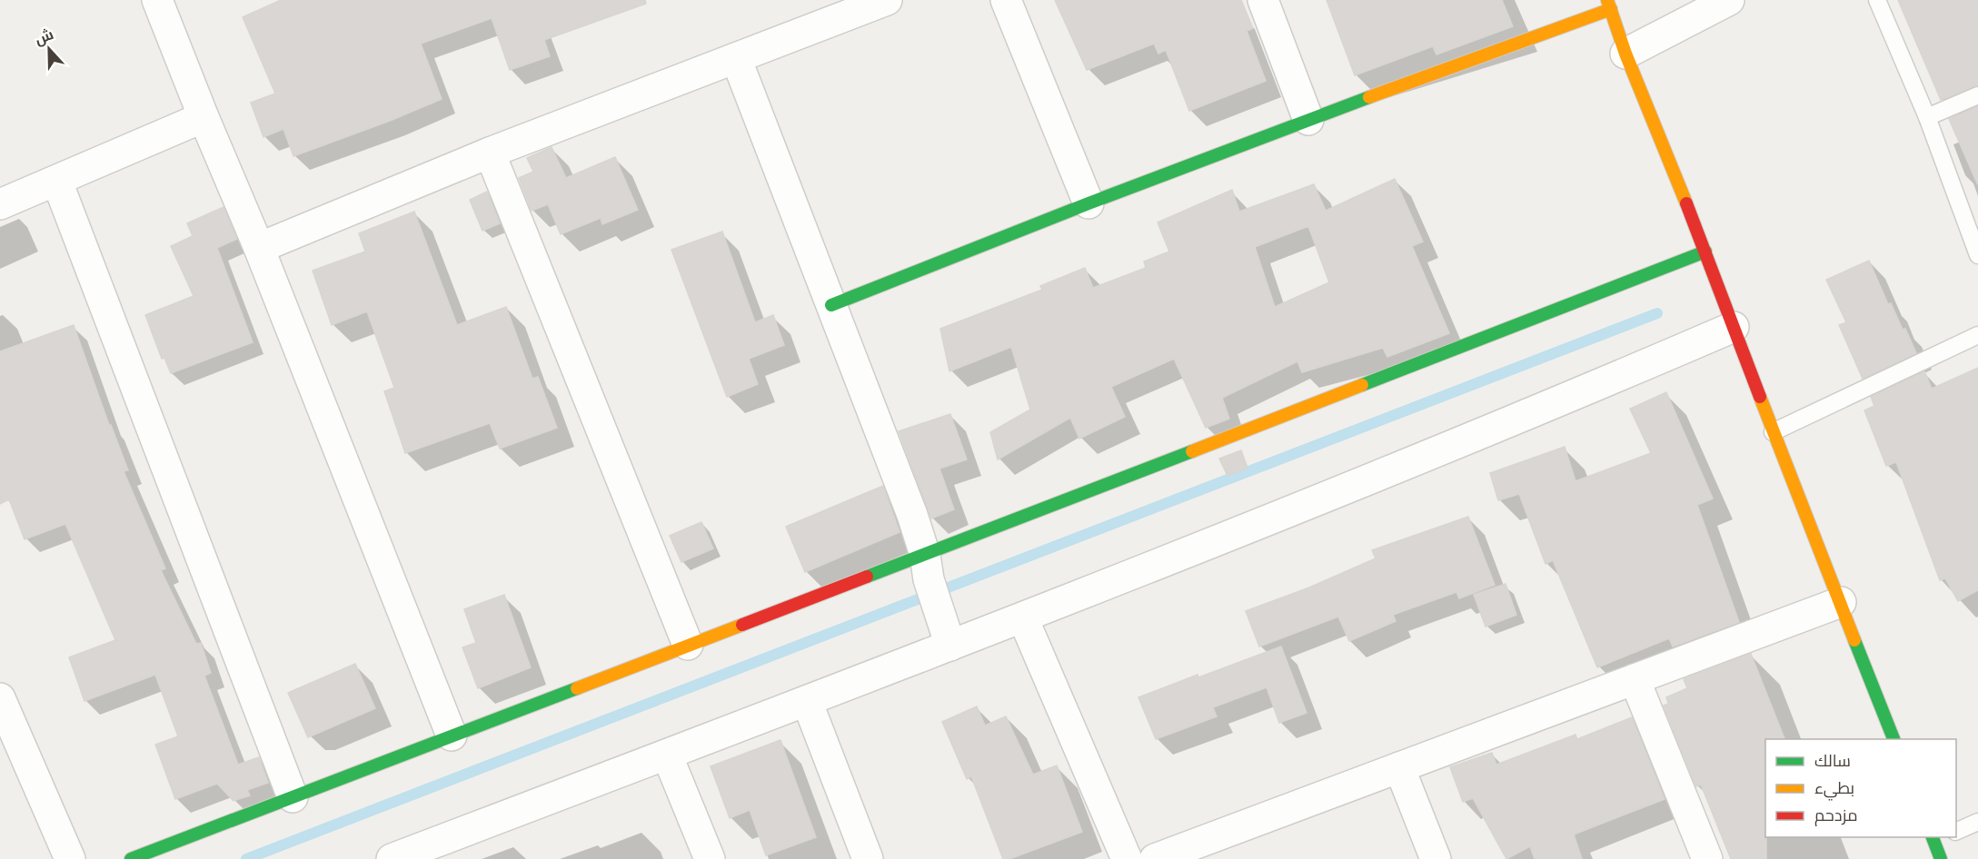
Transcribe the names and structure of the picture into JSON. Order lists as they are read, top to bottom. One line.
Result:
{"legend":["سالك","بطيء","مزدحم"],"north":"top"}
